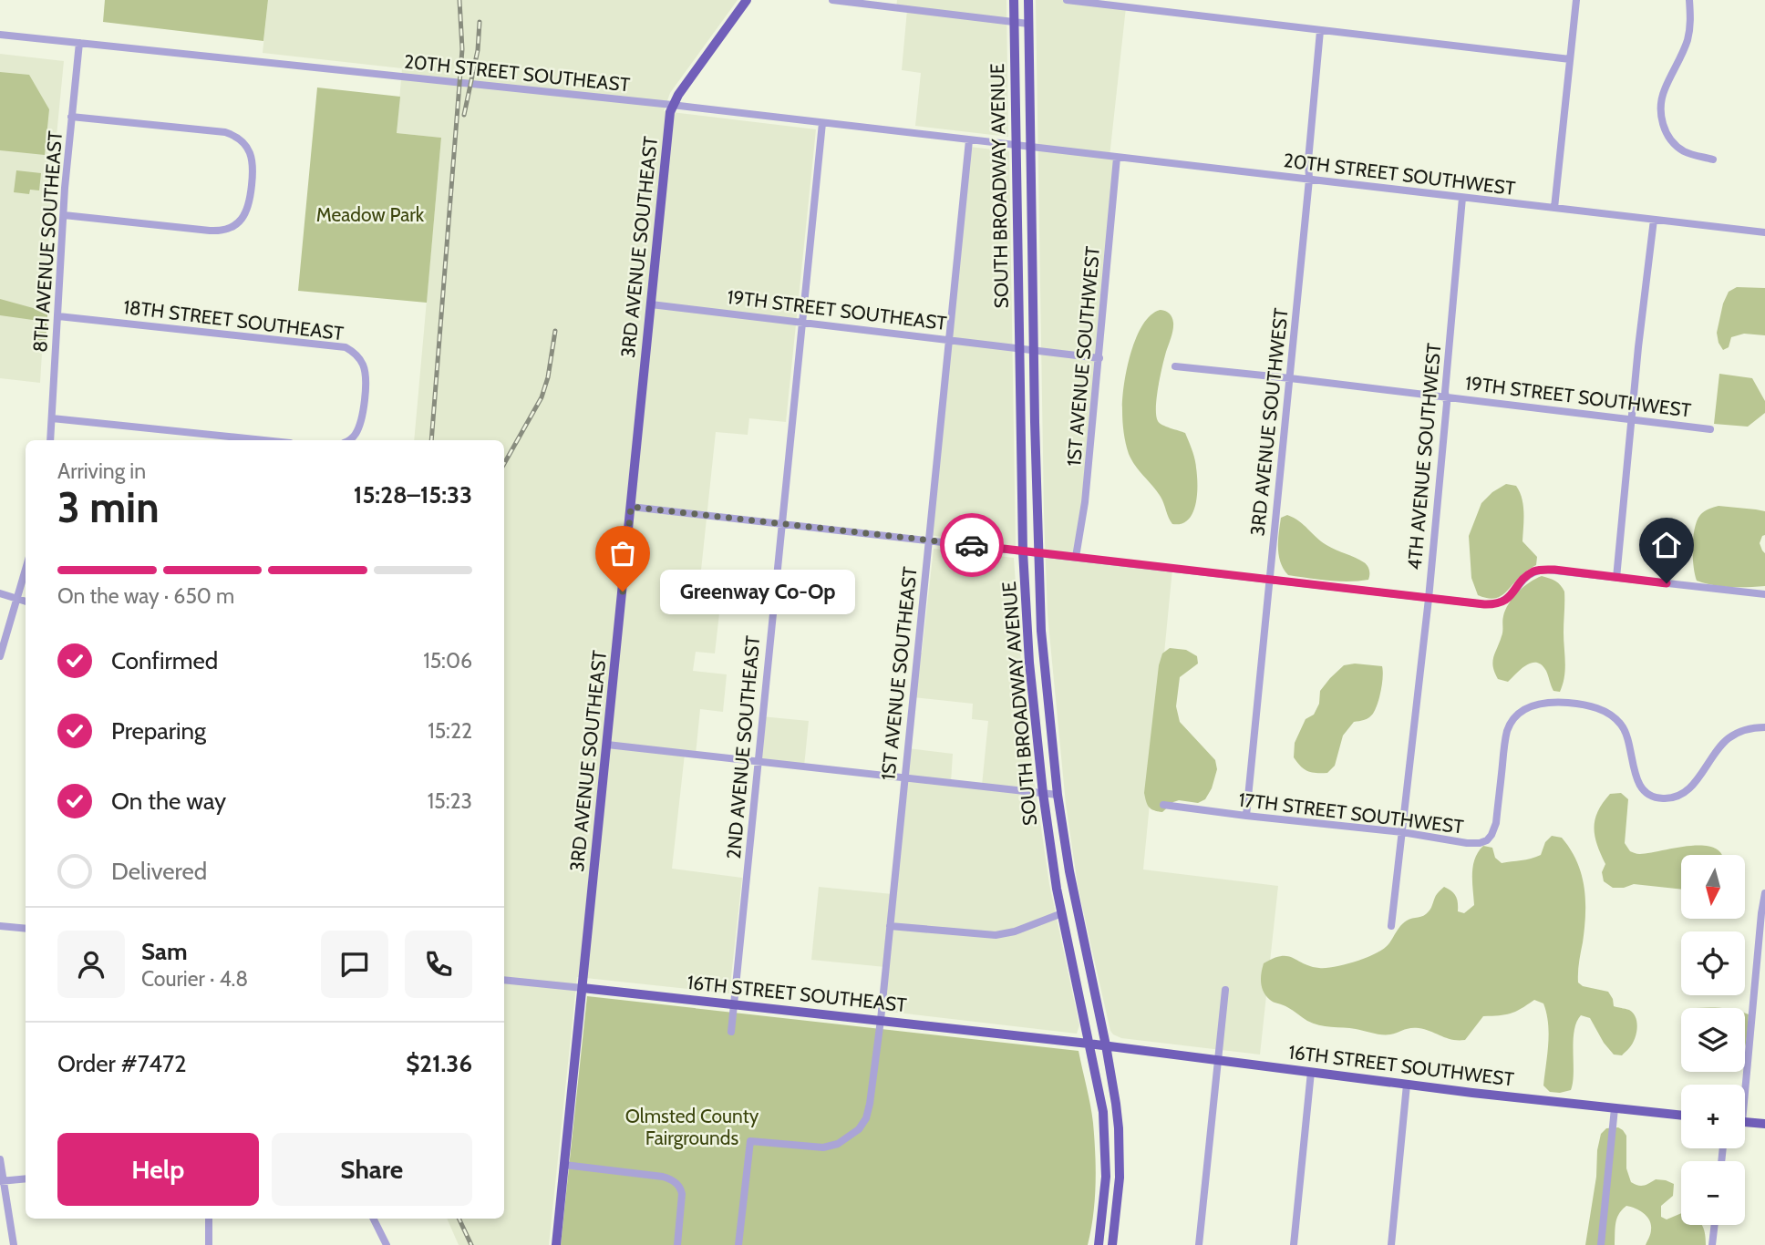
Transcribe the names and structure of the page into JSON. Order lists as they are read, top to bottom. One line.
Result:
{"streets":{"main road":["SOUTH BROADWAY AVENUE","3RD AVENUE SOUTHEAST","16TH STREET SOUTHEAST","16TH STREET SOUTHWEST"],"street":["20TH STREET SOUTHEAST","20TH STREET SOUTHWEST","8TH AVENUE SOUTHEAST","19TH STREET SOUTHEAST","18TH STREET SOUTHEAST","1ST AVENUE SOUTHWEST","19TH STREET SOUTHWEST","3RD AVENUE SOUTHWEST","4TH AVENUE SOUTHWEST","1ST AVENUE SOUTHEAST","2ND AVENUE SOUTHEAST","17TH STREET SOUTHWEST"]},"crossings":[["20TH STREET SOUTHEAST","20TH STREET SOUTHWEST"],["20TH STREET SOUTHEAST","SOUTH BROADWAY AVENUE"],["20TH STREET SOUTHEAST","8TH AVENUE SOUTHEAST"],["20TH STREET SOUTHEAST","3RD AVENUE SOUTHEAST"],["20TH STREET SOUTHEAST","1ST AVENUE SOUTHEAST"],["20TH STREET SOUTHEAST","2ND AVENUE SOUTHEAST"],["20TH STREET SOUTHWEST","SOUTH BROADWAY AVENUE"],["20TH STREET SOUTHWEST","1ST AVENUE SOUTHWEST"],["20TH STREET SOUTHWEST","3RD AVENUE SOUTHWEST"],["20TH STREET SOUTHWEST","4TH AVENUE SOUTHWEST"],["SOUTH BROADWAY AVENUE","19TH STREET SOUTHEAST"],["SOUTH BROADWAY AVENUE","16TH STREET SOUTHEAST"],["SOUTH BROADWAY AVENUE","16TH STREET SOUTHWEST"],["8TH AVENUE SOUTHEAST","18TH STREET SOUTHEAST"],["3RD AVENUE SOUTHEAST","19TH STREET SOUTHEAST"],["3RD AVENUE SOUTHEAST","16TH STREET SOUTHEAST"],["19TH STREET SOUTHEAST","1ST AVENUE SOUTHEAST"],["19TH STREET SOUTHEAST","2ND AVENUE SOUTHEAST"],["19TH STREET SOUTHWEST","3RD AVENUE SOUTHWEST"],["19TH STREET SOUTHWEST","4TH AVENUE SOUTHWEST"],["3RD AVENUE SOUTHWEST","17TH STREET SOUTHWEST"],["4TH AVENUE SOUTHWEST","17TH STREET SOUTHWEST"],["1ST AVENUE SOUTHEAST","16TH STREET SOUTHEAST"],["2ND AVENUE SOUTHEAST","16TH STREET SOUTHEAST"],["16TH STREET SOUTHEAST","16TH STREET SOUTHWEST"]],"parks":["Meadow Park","Olmsted County Fairgrounds"],"places":["Greenway Co-Op"],"north":"bottom","page":{"heading":["3 min","Arriving in","15:28–15:33"],"panel":["Sam","Courier · 4.8","Order #7472","$21.36"],"bar":"On the way · 650 m","bubble":"Greenway Co-Op","list":[["Confirmed","15:06"],["Preparing","15:22"],["On the way","15:23"],"Delivered"],"map_buttons":["+","−"],"buttons":["Help","Share"]}}
